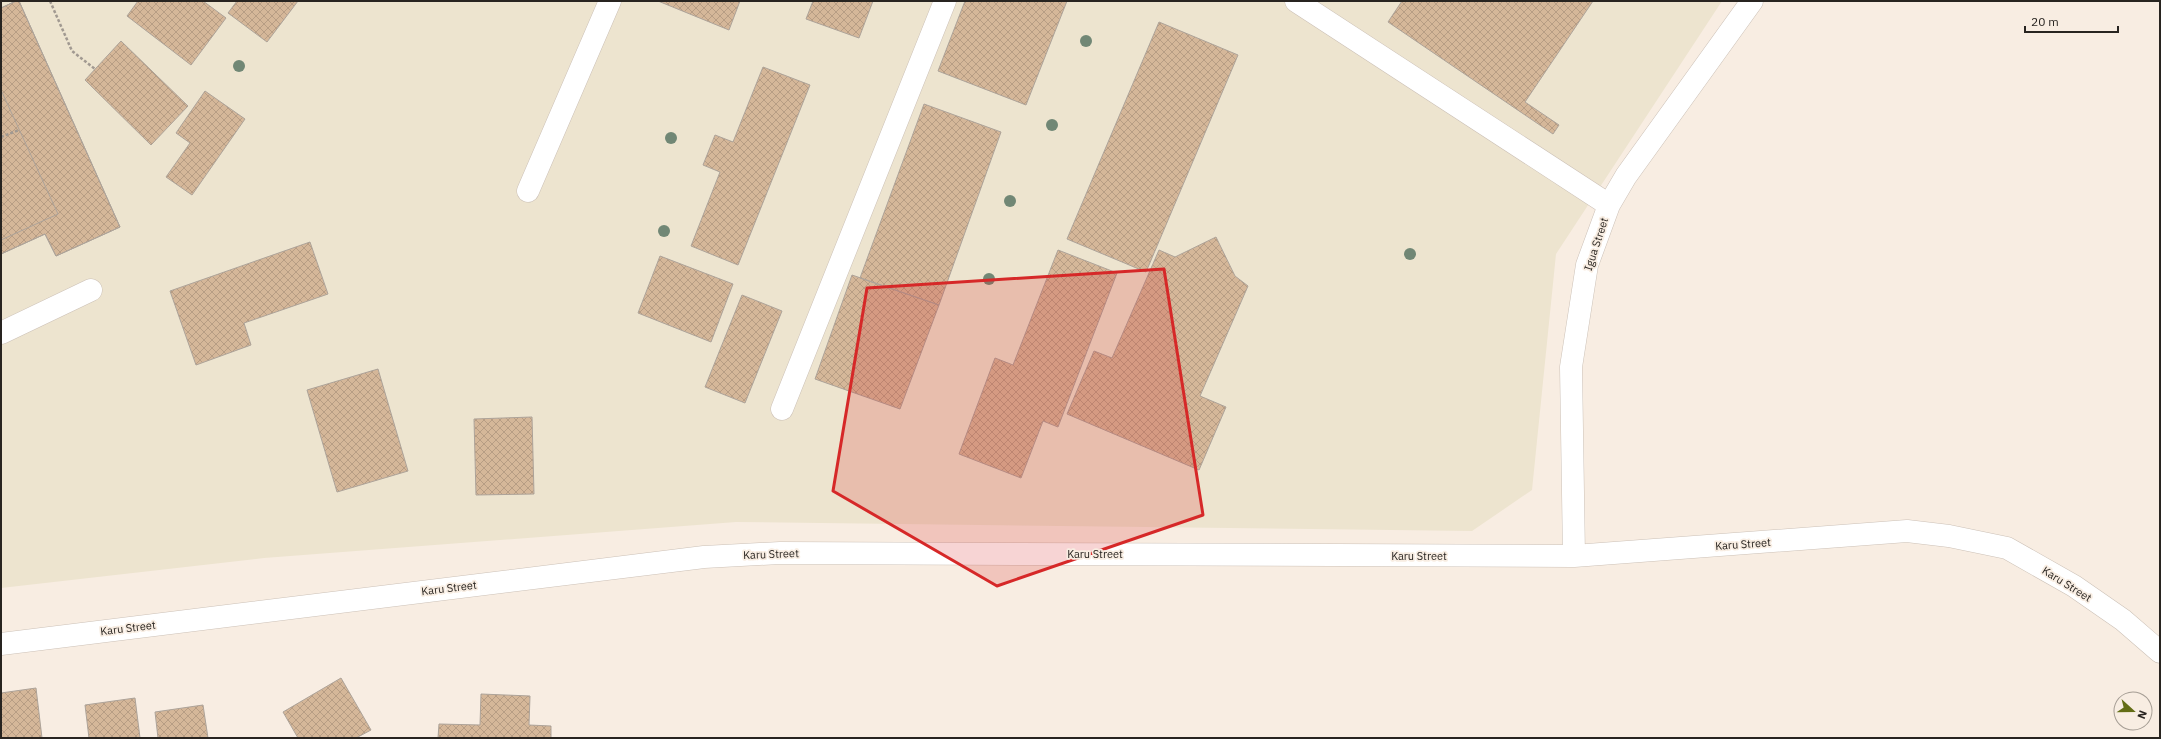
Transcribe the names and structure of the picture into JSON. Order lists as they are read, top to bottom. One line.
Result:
{"streets":{"street":["Igua Street","Karu Street"]},"crossings":[["Igua Street","Karu Street"]],"scale_bar":"20 m","north":"right"}
